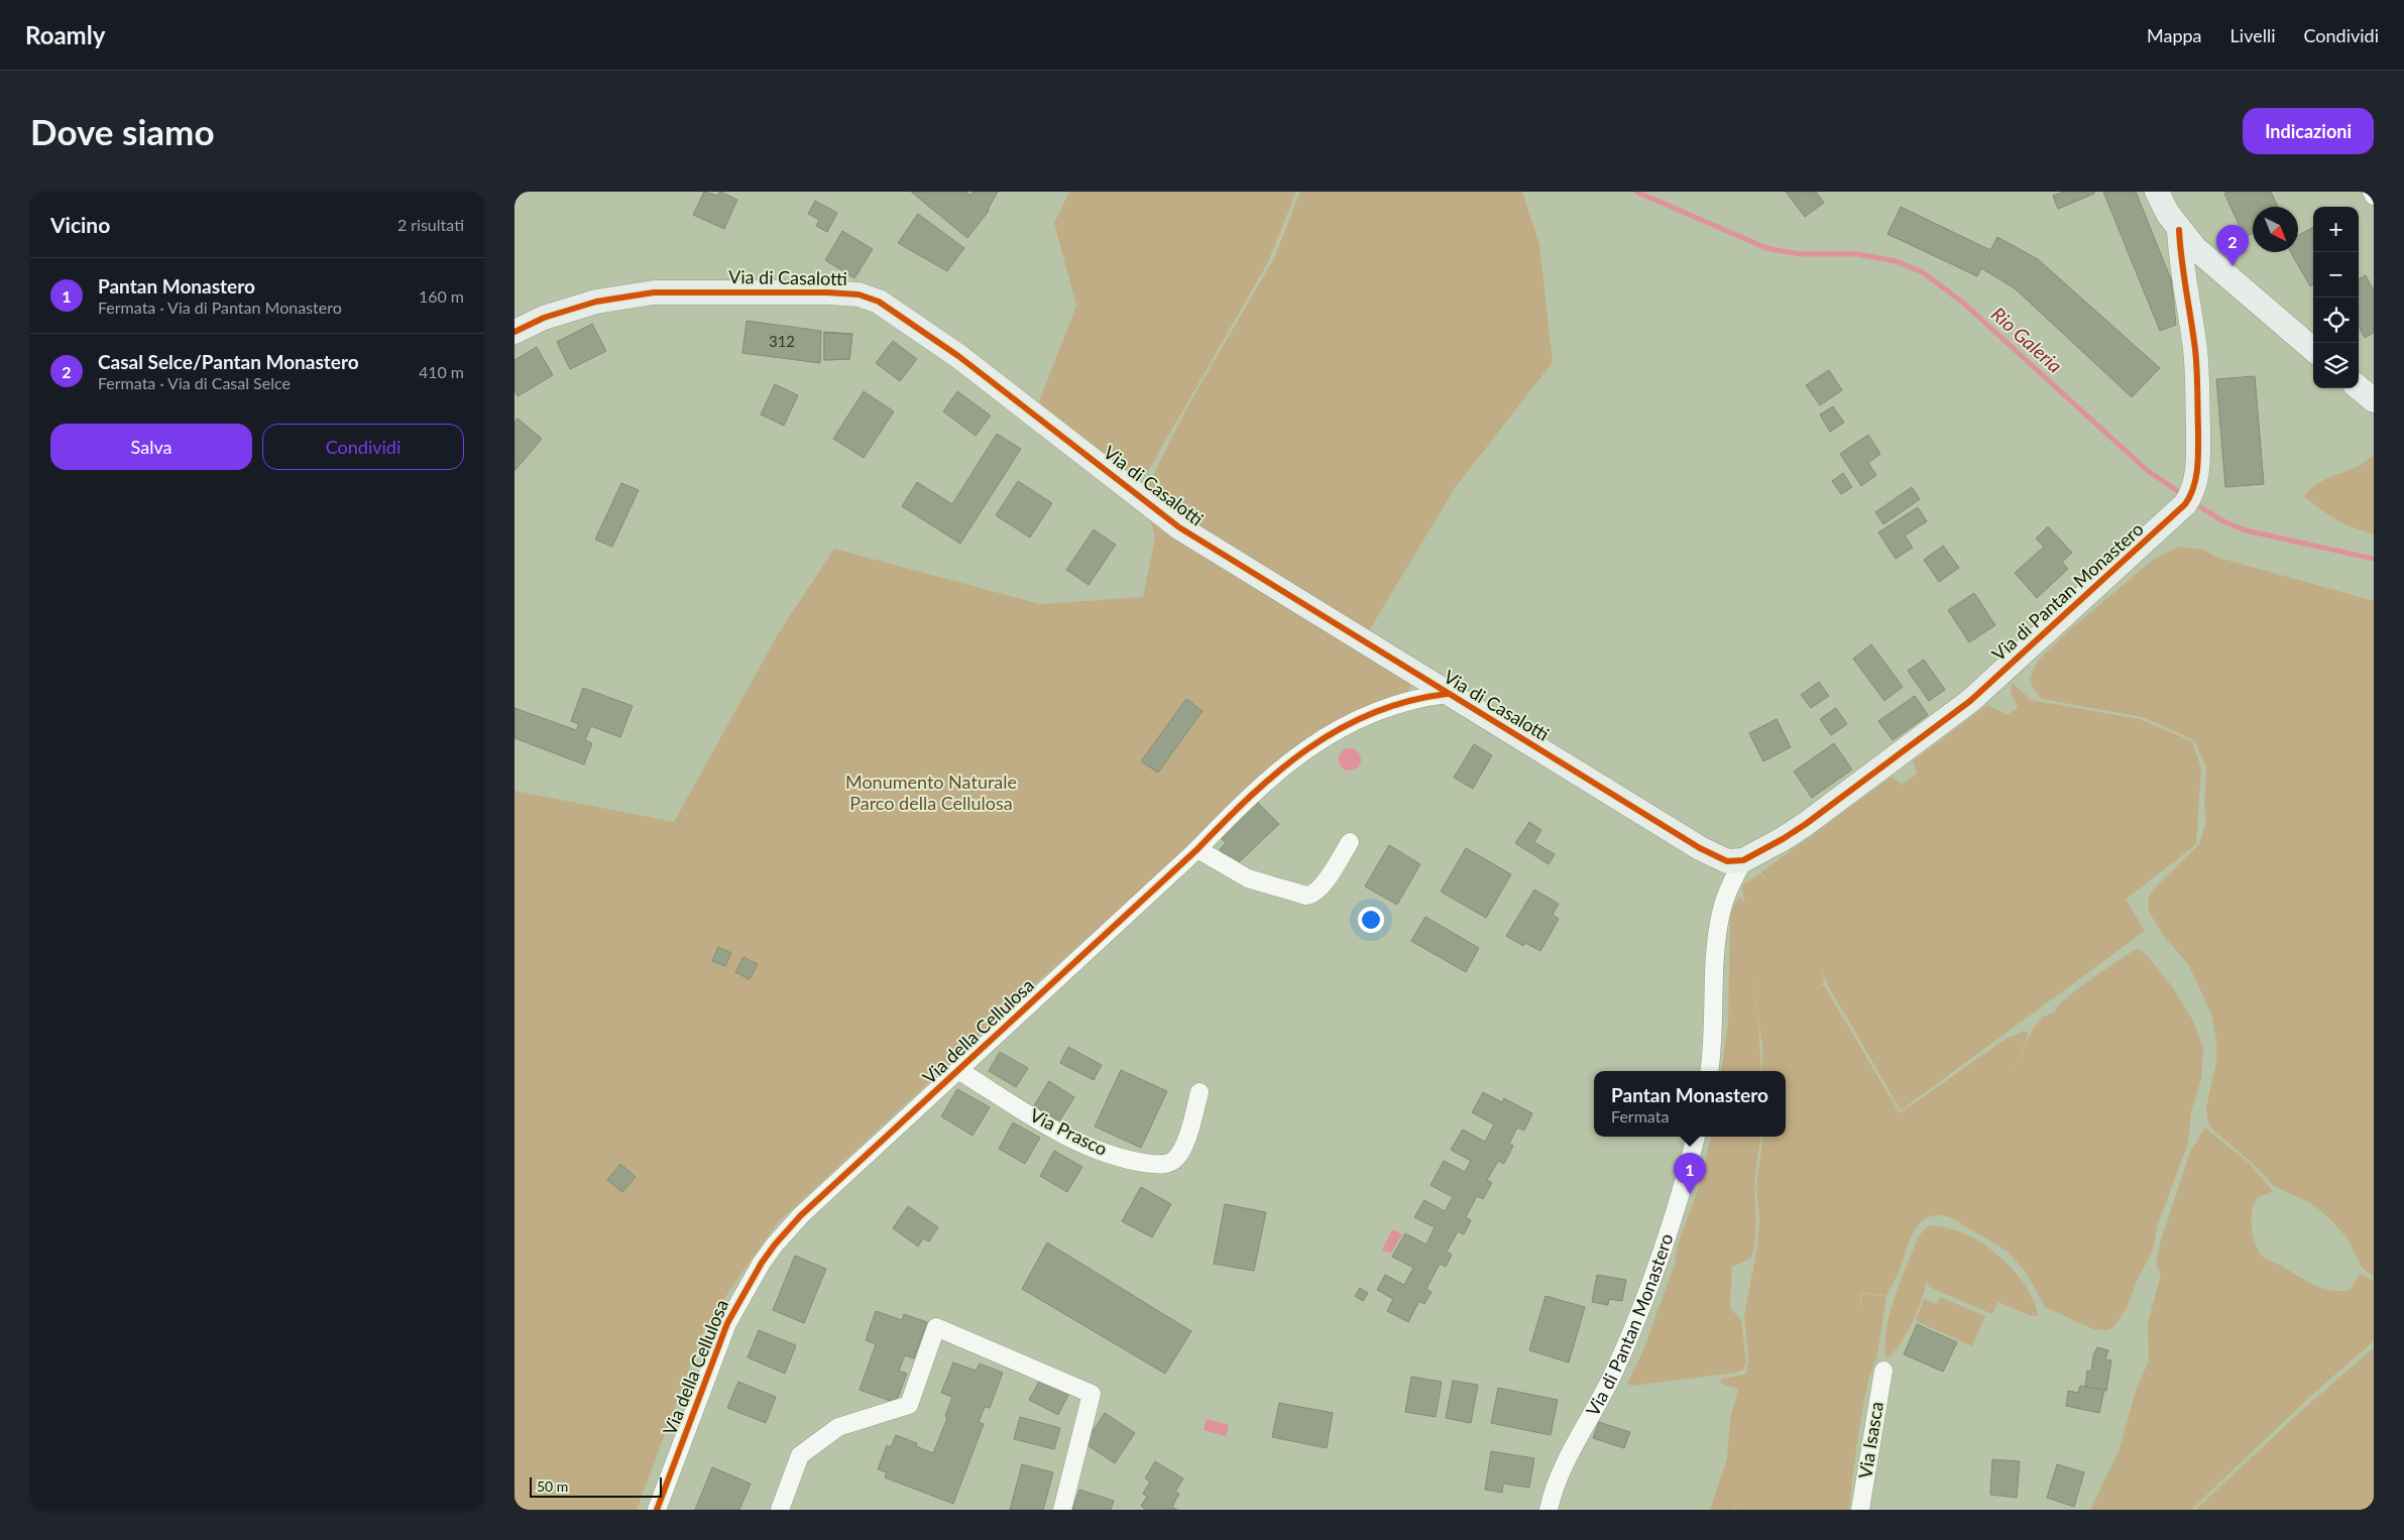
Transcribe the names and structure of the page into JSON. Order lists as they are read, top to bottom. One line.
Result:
{"streets":{"street":["Via di Casalotti","Via di Pantan Monastero","Via della Cellulosa","Via Prasco","Via Isasca"]},"crossings":[["Via di Casalotti","Via di Pantan Monastero"],["Via di Casalotti","Via della Cellulosa"],["Via della Cellulosa","Via Prasco"]],"water":["Rio Galeria"],"parks":["Monumento Naturale Parco della Cellulosa"],"house_numbers":["312"],"scale_bar":"50 m","north":"bottom right","page":{"header":"Roamly","nav":["Mappa","Livelli","Condividi"],"buttons":["Indicazioni",["Salva","Condividi"]],"title":"Dove siamo","heading":["Vicino","2 risultati"],"map_buttons":["+","−"],"pins":["2","1"],"list":[{"mark":"1","name":"Pantan Monastero","note":"Fermata · Via di Pantan Monastero","value":"160 m"},{"mark":"2","name":"Casal Selce/Pantan Monastero","note":"Fermata · Via di Casal Selce","value":"410 m"}],"popup":["Pantan Monastero","Fermata"],"scale":"50 m"}}
